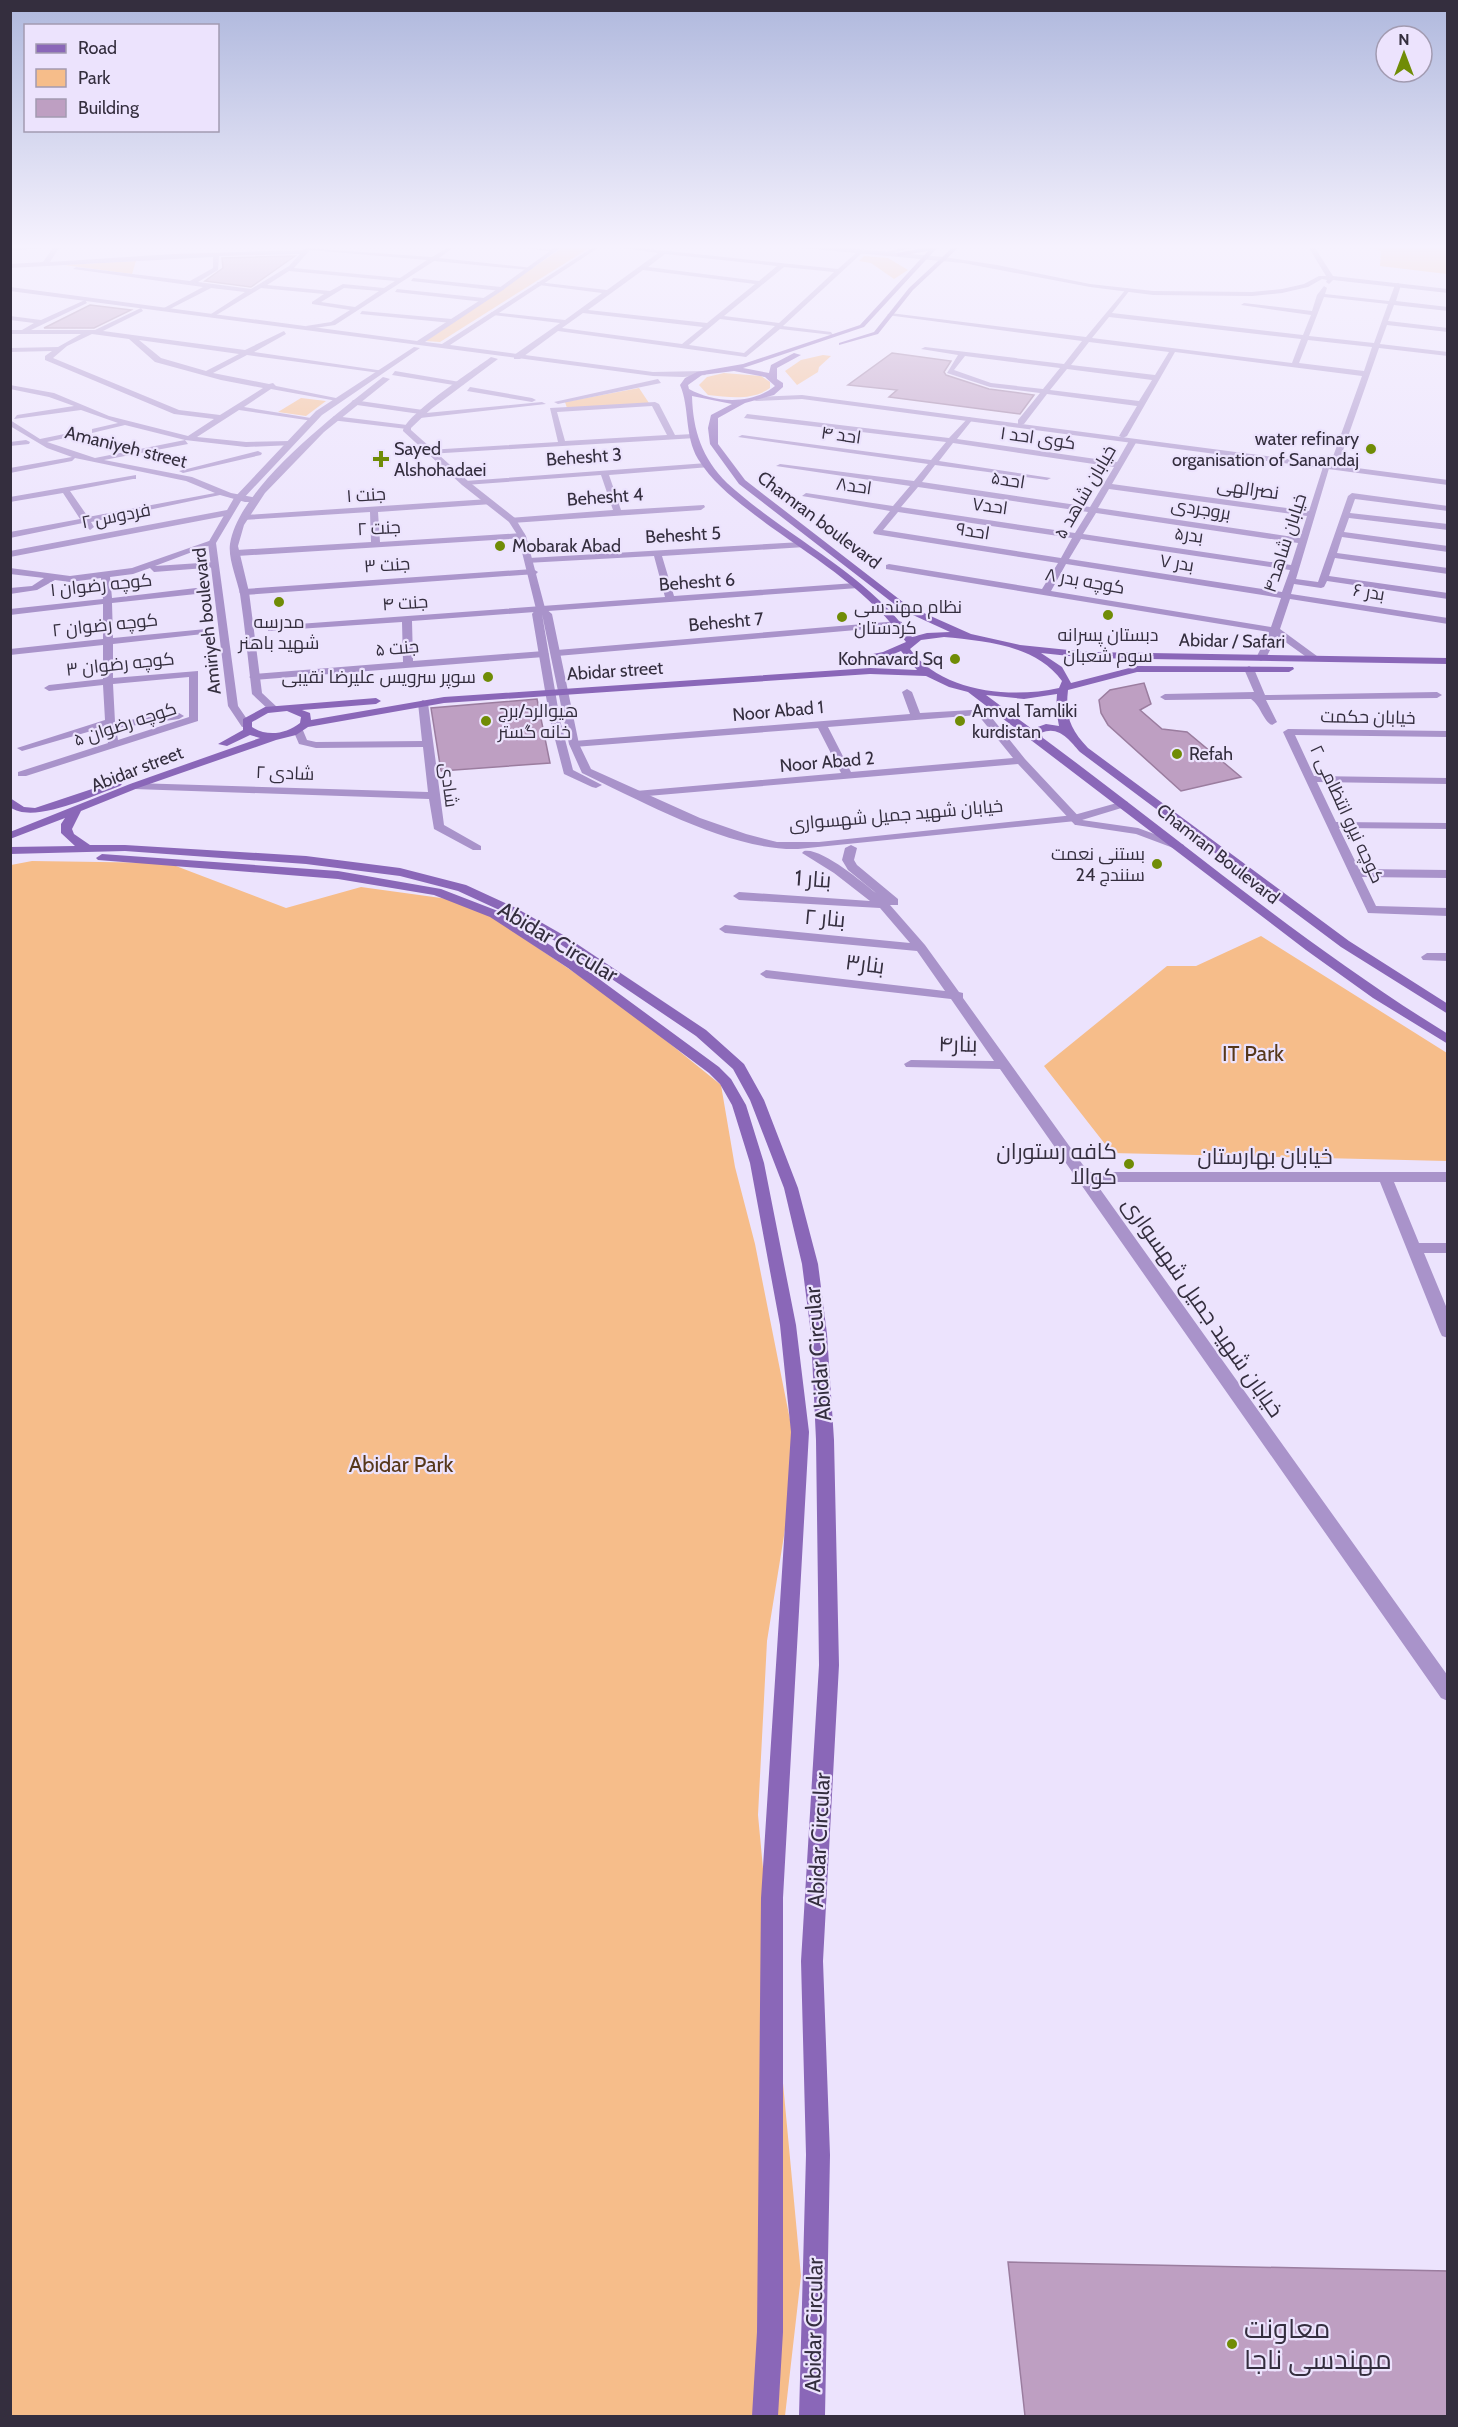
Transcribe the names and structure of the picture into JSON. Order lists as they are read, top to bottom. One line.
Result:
{"streets":{"main road":["Chamran boulevard","Abidar / Safari","Abidar street","Chamran Boulevard","Abidar Circular"],"street":["احد ۴","کوی احد ۱","Amaniyeh street","Behesht 3","احد۵","احد۸","نصرالهی","خیابان شاهد ۵","جنت ۱","Behesht 4","احد۷","بروجردی","فردوس ۲","جنت ۲","احد۹","Behesht 5","بدر۵","خیابان شاهد۴","بدر ۷","جنت ۳","کوچه بدر ۸","Behesht 6","کوچه رضوان ۱","بدر ۶","جنت ۴","Amiriyeh boulevard","Behesht 7","کوچه رضوان ۲","جنت ۵","کوچه رضوان ۳","Noor Abad 1","خیابان حکمت","کوچه رضوان ۵","Noor Abad 2","شادی ۲","شادی","کوچه نیرو انتظامی ۲","خیابان شهید جمیل شهسواری","بنار 1","بنار ۲","بنار۳","بنار۴","خیابان بهارستان"]},"crossings":[["کوی احد ۱","خیابان شاهد ۵"],["Amaniyeh street","Amiriyeh boulevard"],["Behesht 3","Chamran boulevard"],["احد۵","خیابان شاهد ۵"],["احد۵","بروجردی"],["احد۸","احد۷"],["احد۸","احد۹"],["نصرالهی","خیابان شاهد ۵"],["نصرالهی","خیابان شاهد۴"],["خیابان شاهد ۵","احد۷"],["خیابان شاهد ۵","بروجردی"],["خیابان شاهد ۵","احد۹"],["خیابان شاهد ۵","بدر۵"],["خیابان شاهد ۵","بدر ۷"],["خیابان شاهد ۵","کوچه بدر ۸"],["جنت ۱","Amiriyeh boulevard"],["احد۷","احد۹"],["احد۷","بدر۵"],["بروجردی","خیابان شاهد۴"],["فردوس ۲","Amiriyeh boulevard"],["Chamran boulevard","Behesht 5"],["Chamran boulevard","Behesht 6"],["Chamran boulevard","Behesht 7"],["Chamran boulevard","Abidar street"],["جنت ۲","Amiriyeh boulevard"],["احد۹","بدر ۷"],["بدر۵","خیابان شاهد۴"],["خیابان شاهد۴","بدر ۷"],["خیابان شاهد۴","کوچه بدر ۸"],["خیابان شاهد۴","بدر ۶"],["خیابان شاهد۴","Abidar / Safari"],["بدر ۷","بدر ۶"],["جنت ۳","Amiriyeh boulevard"],["Behesht 6","جنت ۴"],["Behesht 6","خیابان شهید جمیل شهسواری"],["جنت ۴","خیابان شهید جمیل شهسواری"],["Amiriyeh boulevard","جنت ۵"],["Amiriyeh boulevard","Abidar street"],["Behesht 7","خیابان شهید جمیل شهسواری"],["Abidar / Safari","Chamran Boulevard"],["کوچه رضوان ۳","کوچه رضوان ۵"],["Abidar street","شادی ۲"],["Abidar street","شادی"],["Abidar street","خیابان شهید جمیل شهسواری"],["Noor Abad 1","Noor Abad 2"],["Noor Abad 1","خیابان شهید جمیل شهسواری"],["خیابان حکمت","کوچه نیرو انتظامی ۲"],["Noor Abad 2","خیابان شهید جمیل شهسواری"],["شادی ۲","شادی"],["خیابان شهید جمیل شهسواری","Chamran Boulevard"],["خیابان شهید جمیل شهسواری","بنار 1"],["خیابان شهید جمیل شهسواری","بنار ۲"],["خیابان شهید جمیل شهسواری","بنار۳"],["خیابان شهید جمیل شهسواری","بنار۴"],["خیابان شهید جمیل شهسواری","خیابان بهارستان"]],"parks":["IT Park","Abidar Park"],"places":{"other":["water refinary organisation of Sanandaj","Mobarak Abad","مدرسه شهید باهنر","دبستان پسرانه سوم شعبان","نظام مهندسی کردستان","Kohnavard Sq","سوپر سرویس علیرضا نقیبی","هیوالرد/برج خانه گستر","Amval Tamliki kurdistan","Refah","بستنی نعمت سنندج 24","کافه رستوران کوالا","معاونت مهندسی ناجا"],"health":["Sayed Alshohadaei"]},"legend":["Road","Park","Building"],"north":"top"}
